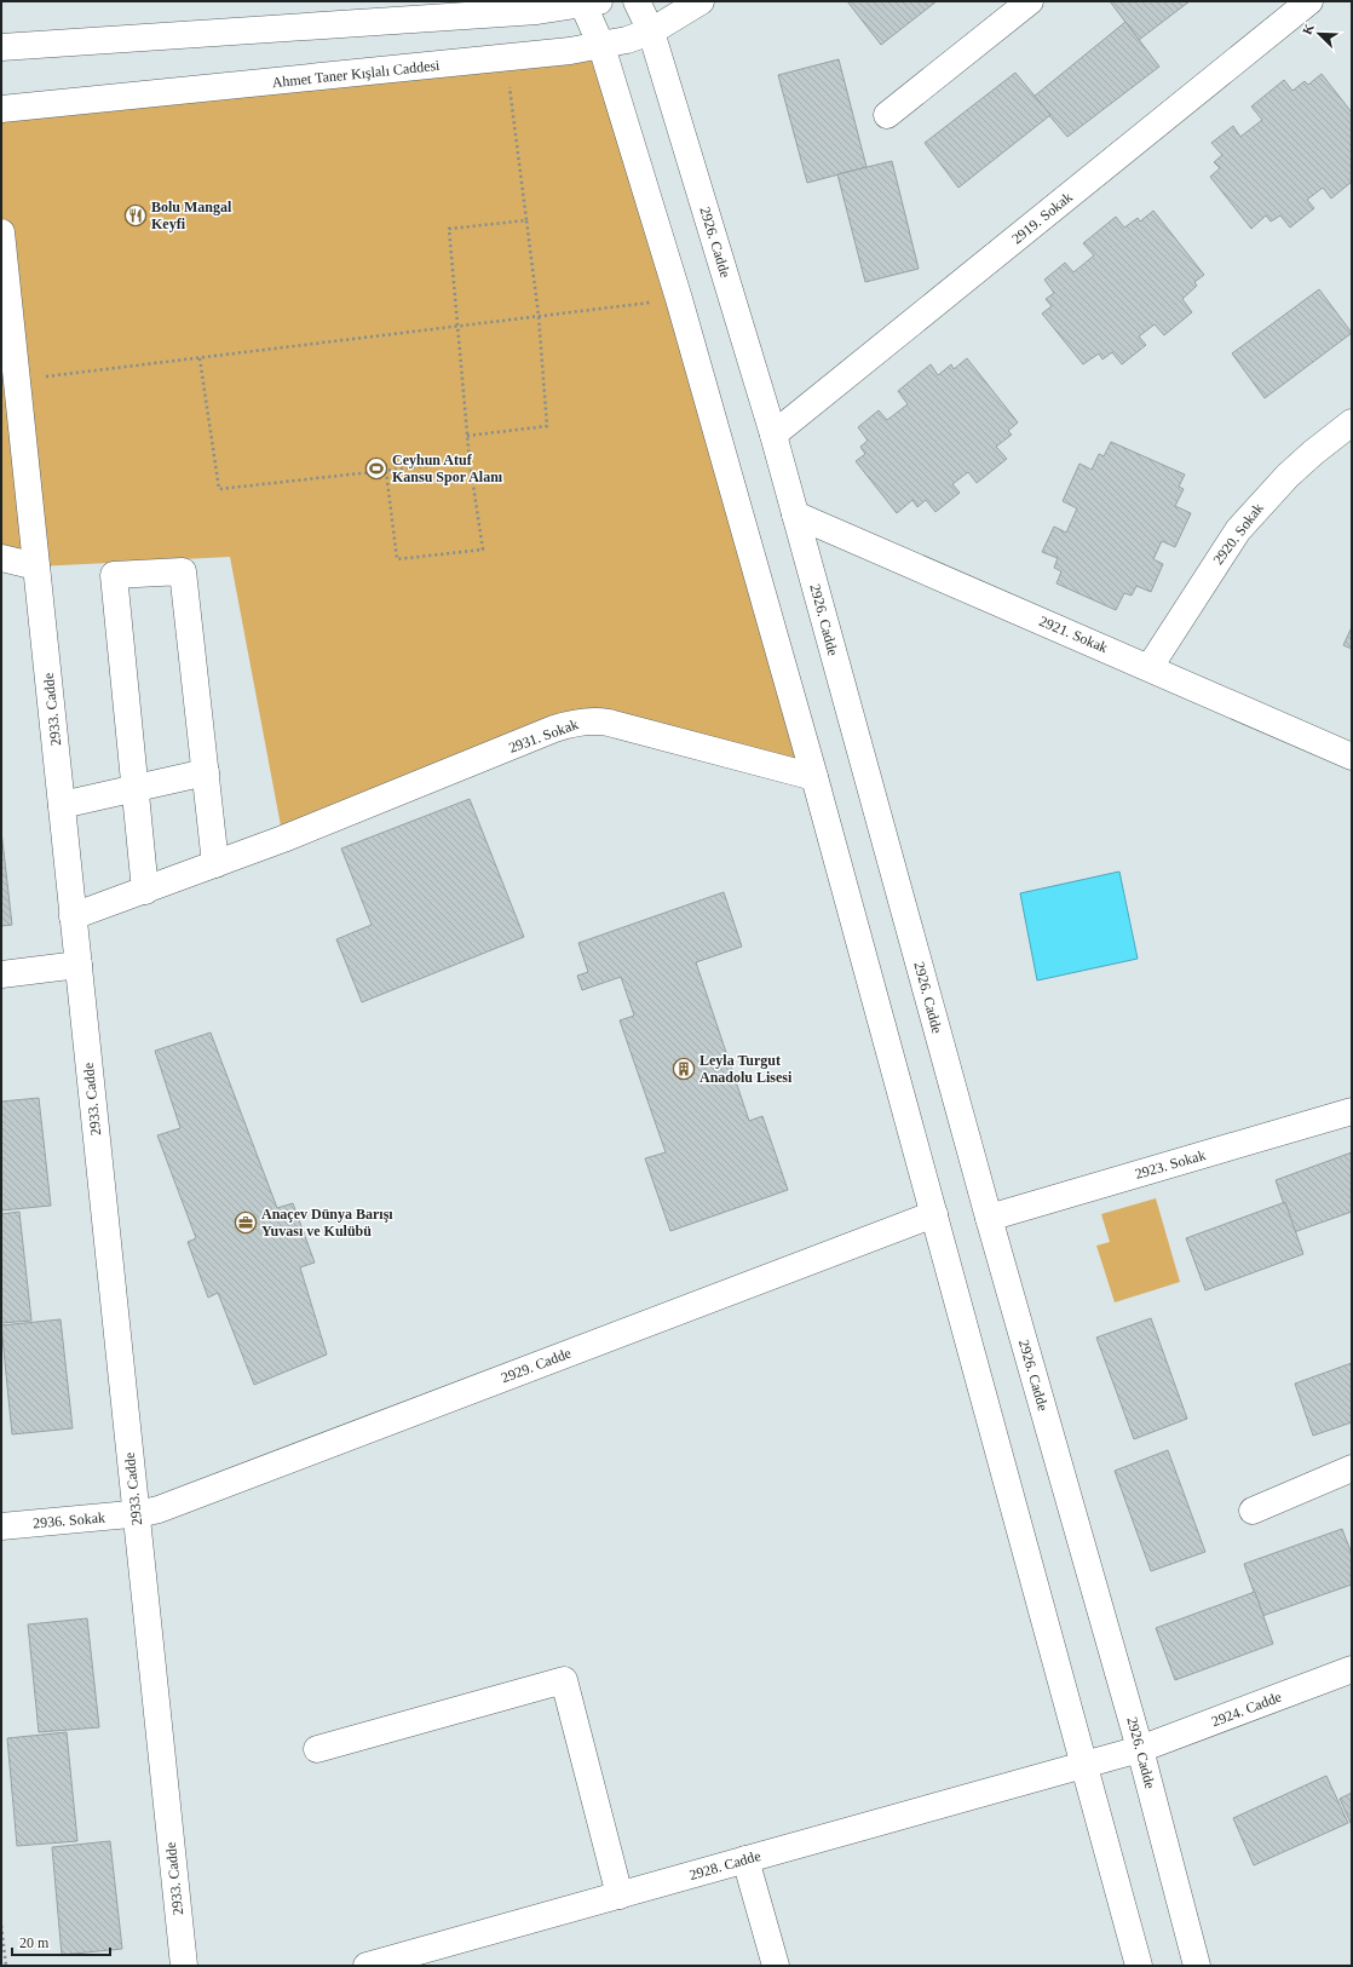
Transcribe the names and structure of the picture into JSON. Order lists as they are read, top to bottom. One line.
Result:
{"streets":{"street":["Ahmet Taner Kışlalı Caddesi","2919. Sokak","2926. Cadde","2920. Sokak","2921. Sokak","2933. Cadde","2931. Sokak","2923. Sokak","2929. Cadde","2936. Sokak","2924. Cadde","2928. Cadde"]},"crossings":[["Ahmet Taner Kışlalı Caddesi","2926. Cadde"],["2919. Sokak","2926. Cadde"],["2926. Cadde","2921. Sokak"],["2926. Cadde","2923. Sokak"],["2926. Cadde","2924. Cadde"],["2920. Sokak","2921. Sokak"],["2933. Cadde","2931. Sokak"],["2933. Cadde","2929. Cadde"],["2933. Cadde","2936. Sokak"],["2929. Cadde","2936. Sokak"],["2924. Cadde","2928. Cadde"]],"places":{"restaurant":["Bolu Mangal Keyfi"],"sports":["Ceyhun Atuf Kansu Spor Alanı"],"building":["Leyla Turgut Anadolu Lisesi"],"office":["Anaçev Dünya Barışı Yuvası ve Kulübü"]},"scale_bar":"20 m","north":"top left"}
